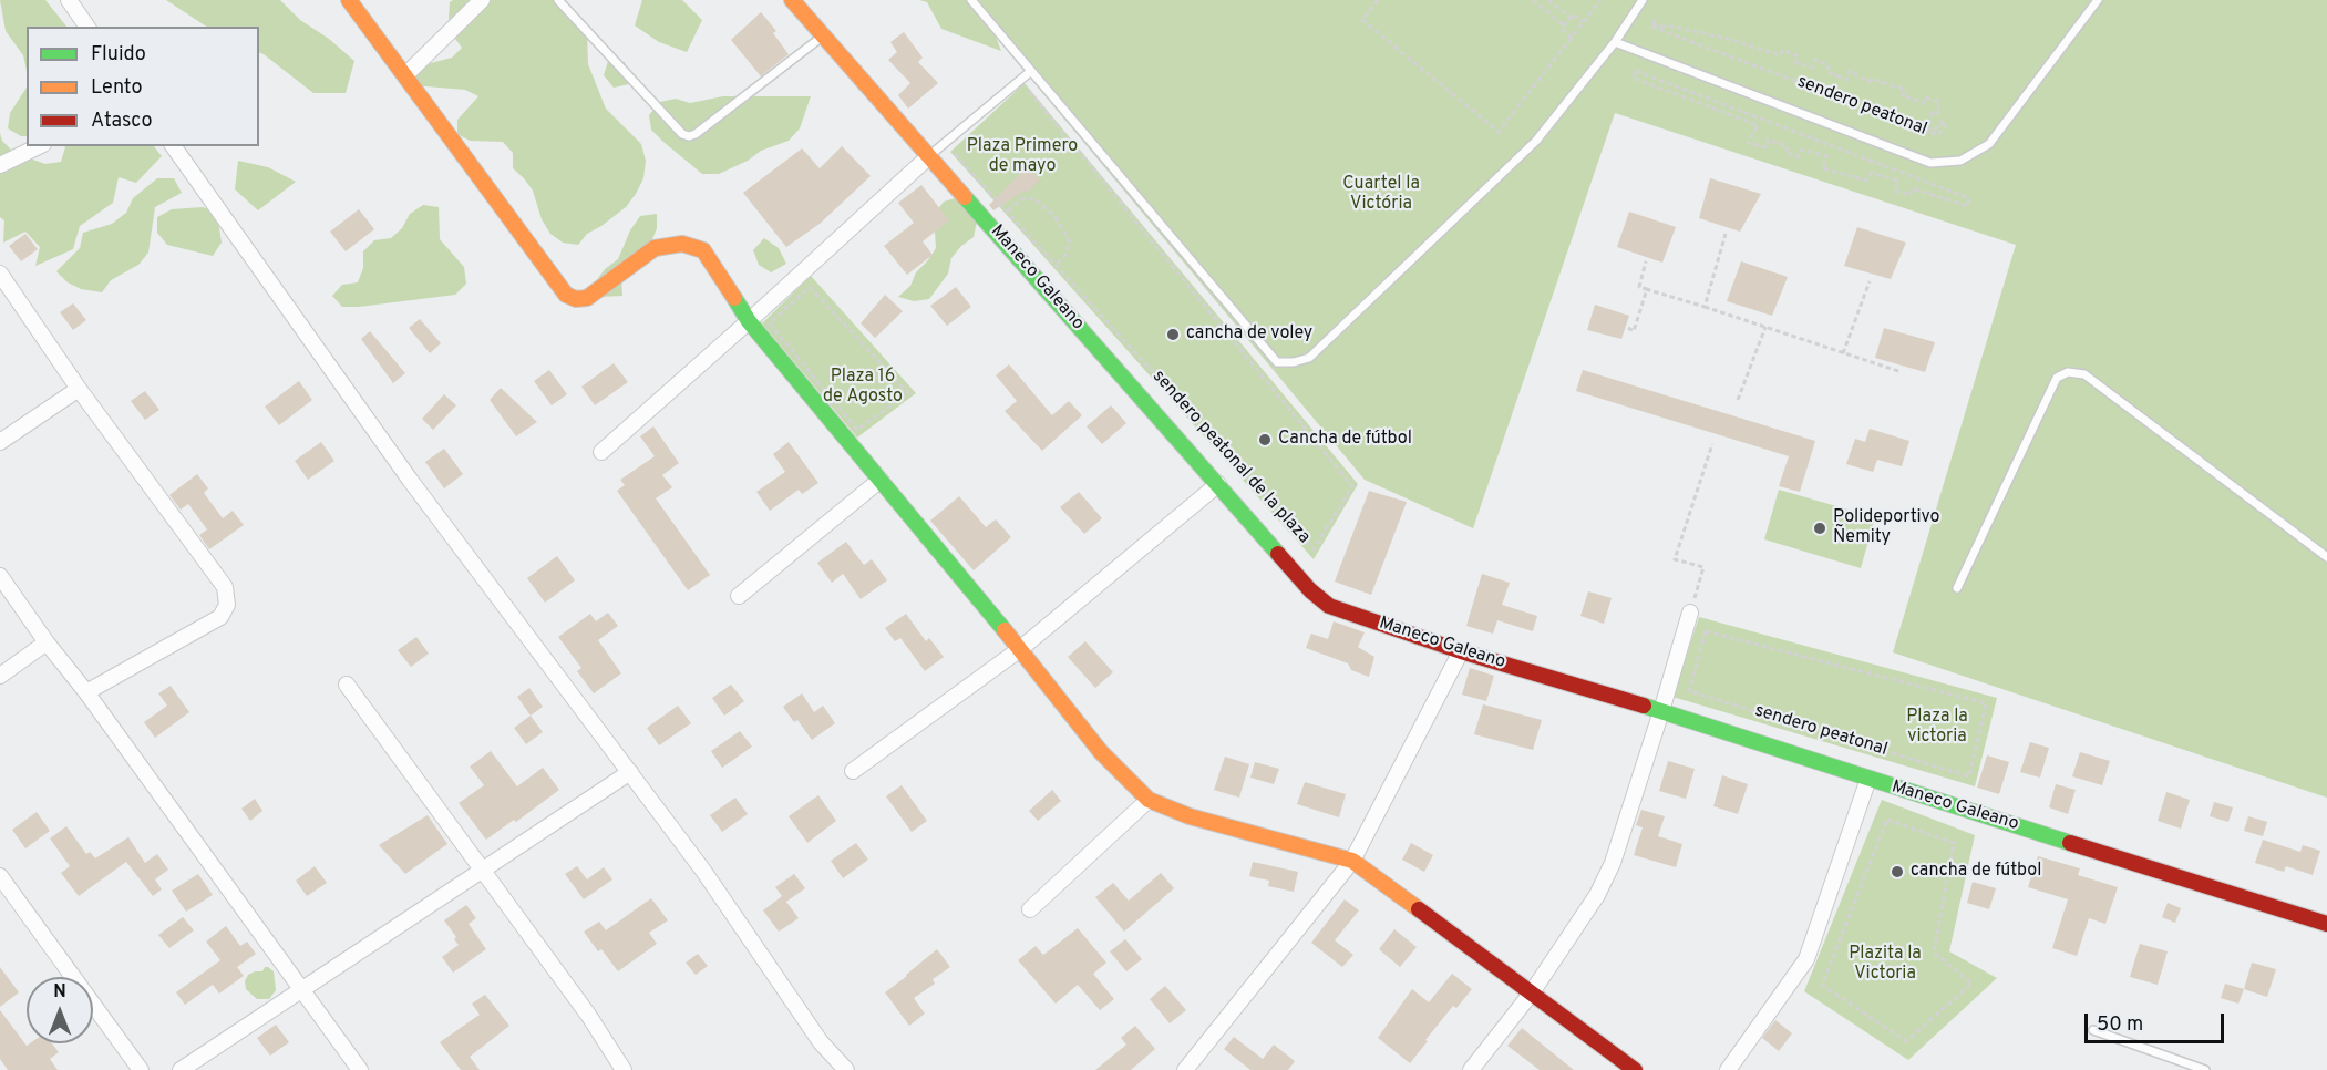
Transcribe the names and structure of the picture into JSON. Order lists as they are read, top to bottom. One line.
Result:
{"streets":{"street":["Maneco Galeano"],"path":["sendero peatonal","sendero peatonal de la plaza"]},"parks":["Plaza Primero de mayo","Cuartel la Victória","Plaza 16 de Agosto","Plaza la victoria","Plazita la Victoria"],"places":["cancha de voley","Cancha de fútbol","Polideportivo Ñemity","cancha de fútbol"],"legend":["Fluido","Lento","Atasco"],"scale_bar":"50 m","north":"top"}
